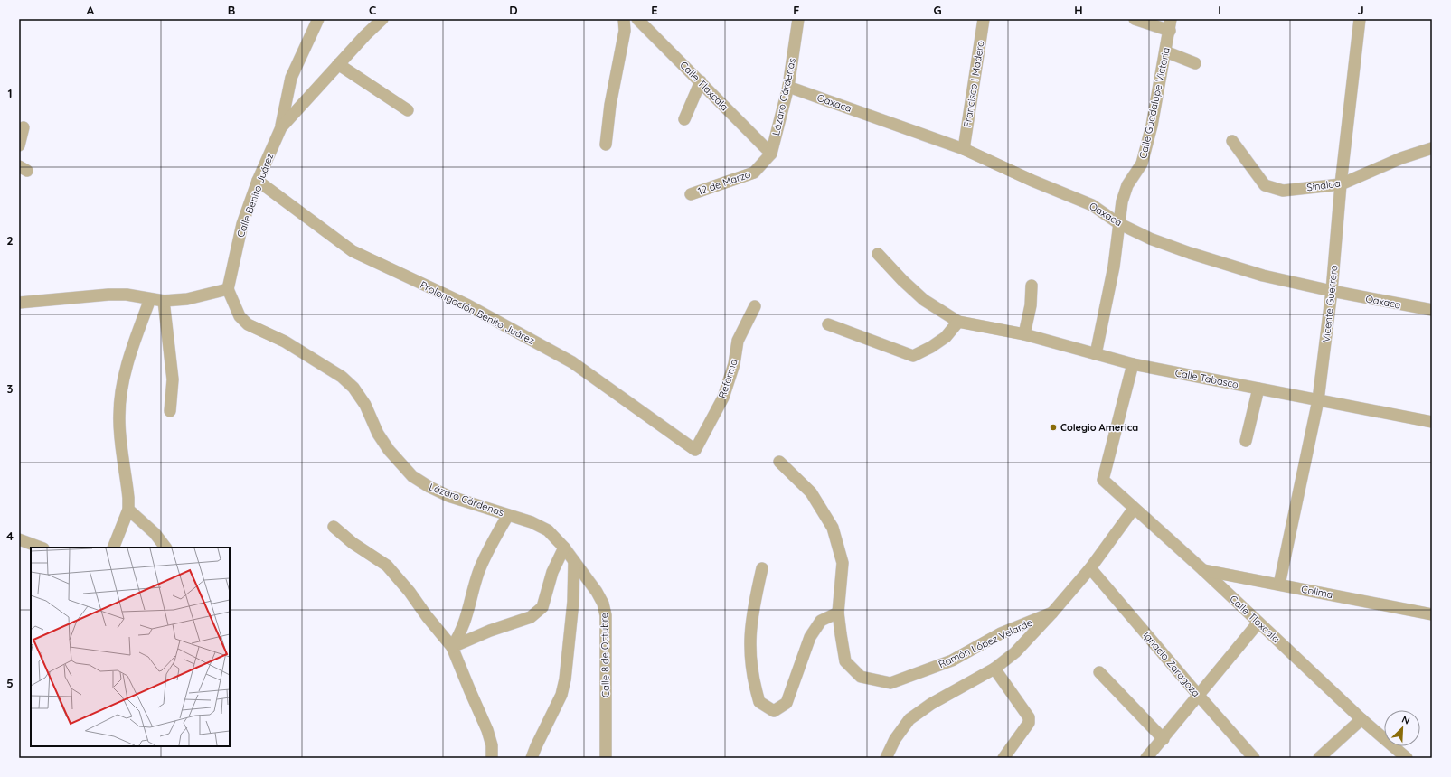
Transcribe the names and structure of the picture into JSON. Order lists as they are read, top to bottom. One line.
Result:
{"streets":{"street":["Francisco I Madero","Calle Tlaxcala","Lázaro Cárdenas","Oaxaca","Calle Guadalupe Victoria","12 de Marzo","Sinaloa","Calle Benito Juárez","Vicente Guerrero","Prolongación Benito Juárez","Reforma","Calle Tabasco","Colima","Ramón López Velarde","Calle 8 de Octubre","Ignacio Zaragoza"]},"crossings":[["Francisco I Madero","Oaxaca"],["Calle Tlaxcala","Lázaro Cárdenas"],["Calle Tlaxcala","12 de Marzo"],["Calle Tlaxcala","Calle Tabasco"],["Calle Tlaxcala","Colima"],["Calle Tlaxcala","Ramón López Velarde"],["Lázaro Cárdenas","Oaxaca"],["Lázaro Cárdenas","12 de Marzo"],["Lázaro Cárdenas","Calle Benito Juárez"],["Lázaro Cárdenas","Calle 8 de Octubre"],["Oaxaca","Calle Guadalupe Victoria"],["Oaxaca","Vicente Guerrero"],["Calle Guadalupe Victoria","Calle Tabasco"],["Sinaloa","Vicente Guerrero"],["Calle Benito Juárez","Prolongación Benito Juárez"],["Vicente Guerrero","Calle Tabasco"],["Vicente Guerrero","Colima"],["Prolongación Benito Juárez","Reforma"],["Ramón López Velarde","Ignacio Zaragoza"]],"places":["Colegio America"],"north":"top right","grid":{"columns":["A","B","C","D","E","F","G","H","I","J"],"rows":["1","2","3","4","5"]}}
